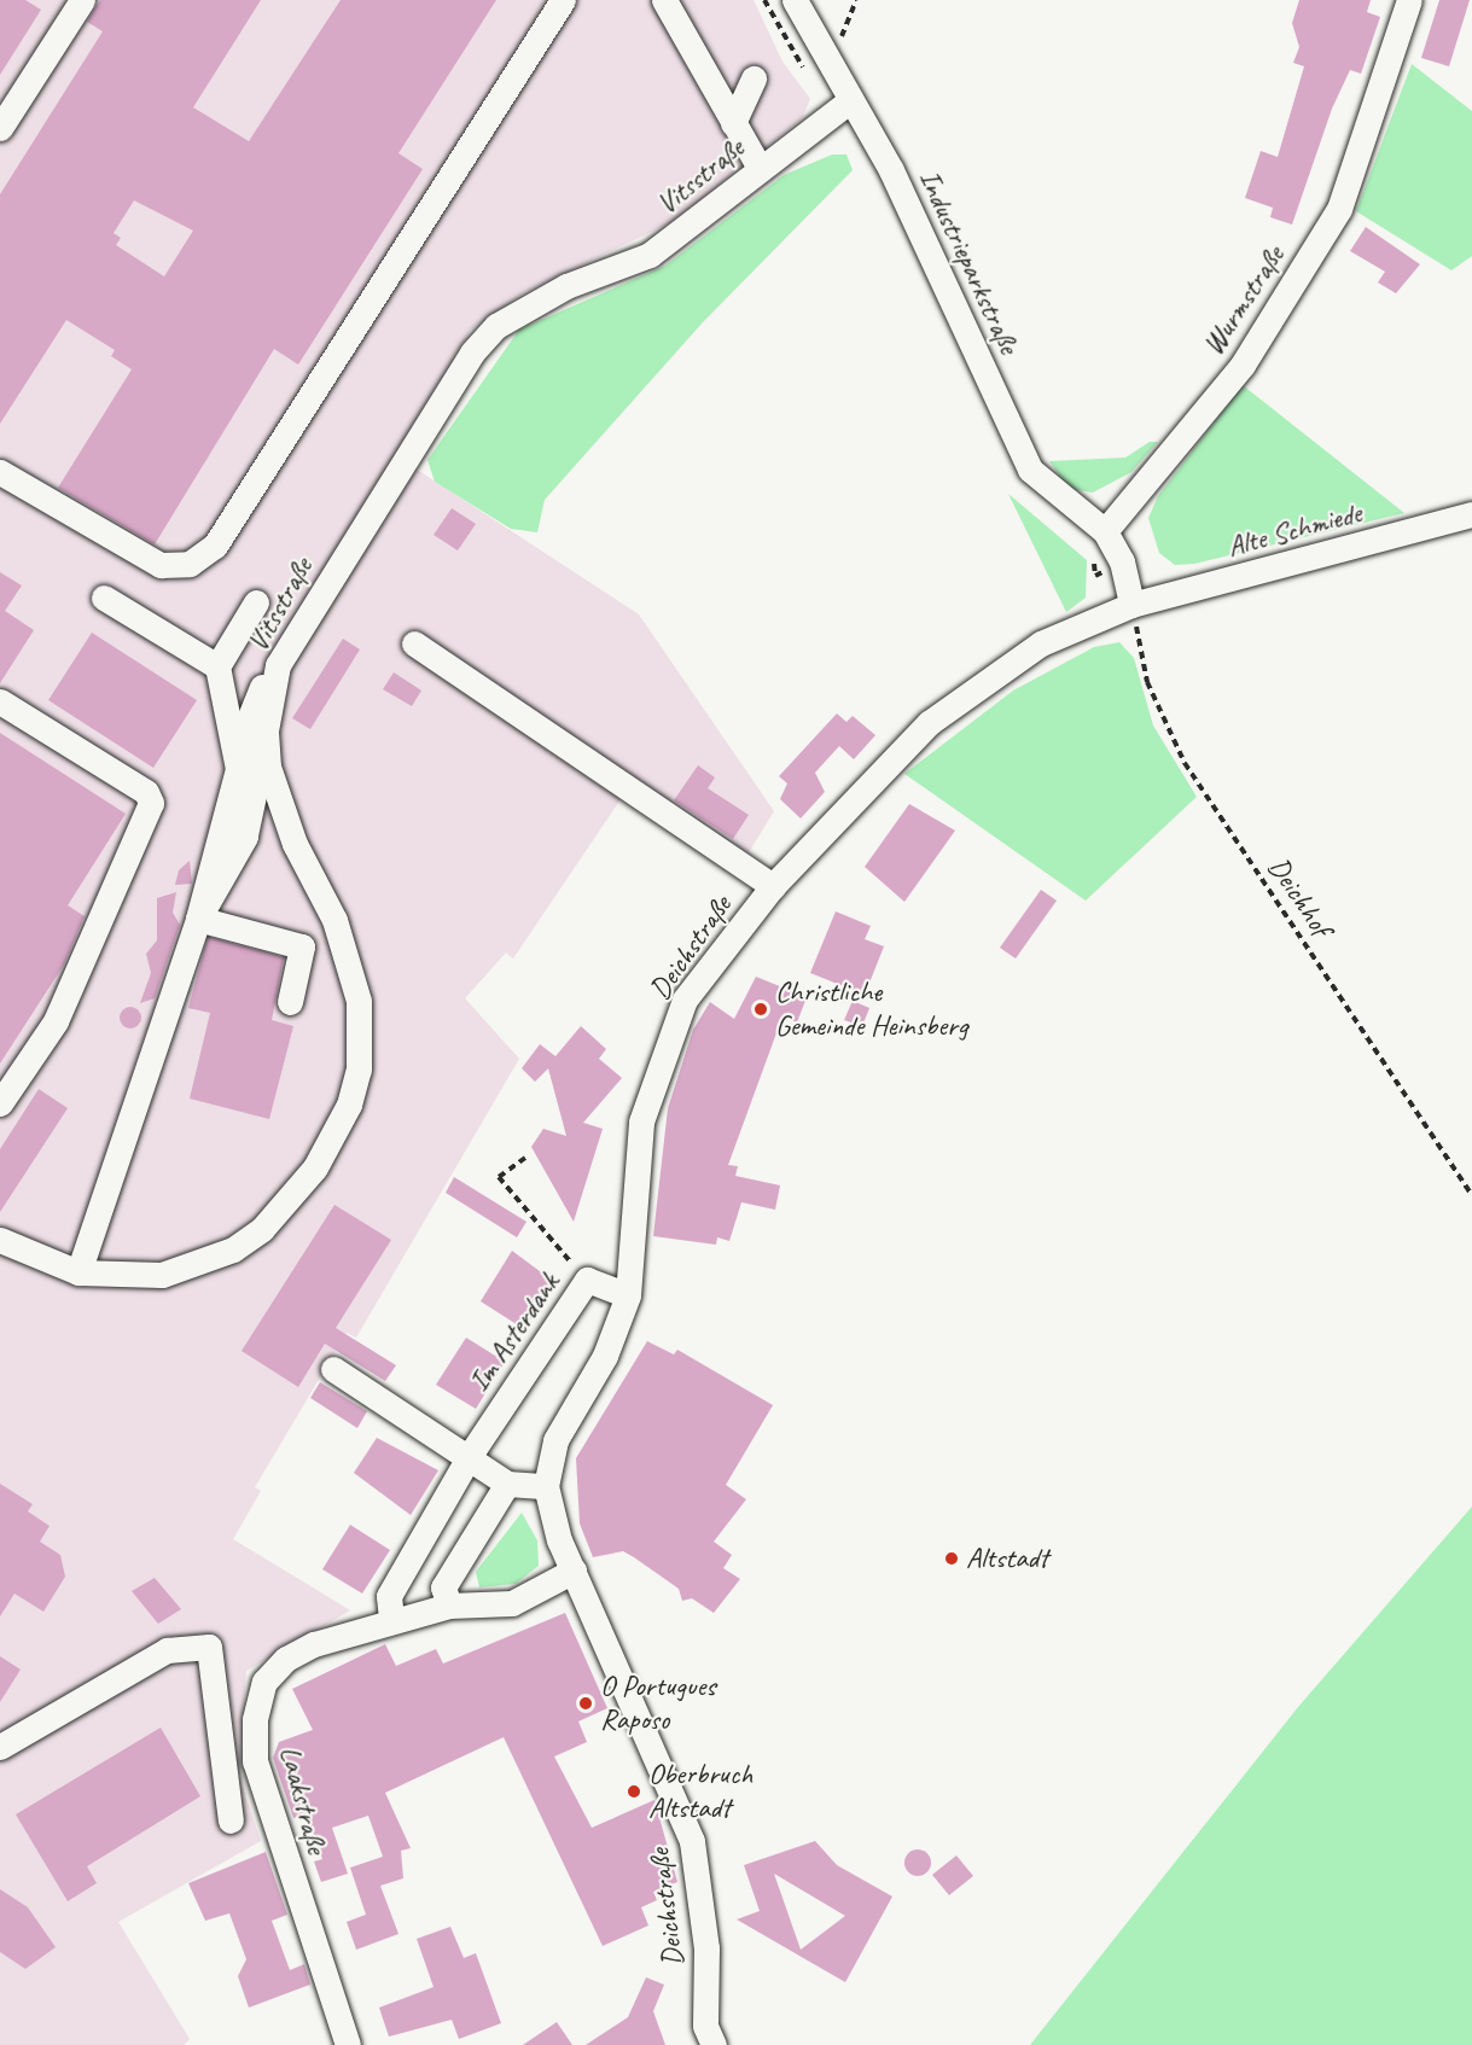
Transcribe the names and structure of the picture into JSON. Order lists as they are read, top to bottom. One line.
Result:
{"streets":{"street":["Vitsstraße","Industrieparkstraße","Wurmstraße","Alte Schmiede","Deichstraße","Im Asterdank","Laakstraße"],"path":["Deichhof"]},"crossings":[["Vitsstraße","Industrieparkstraße"],["Industrieparkstraße","Wurmstraße"],["Alte Schmiede","Deichhof"],["Alte Schmiede","Deichstraße"],["Deichhof","Deichstraße"],["Deichstraße","Im Asterdank"],["Deichstraße","Laakstraße"],["Im Asterdank","Laakstraße"]],"places":["Christliche Gemeinde Heinsberg","Altstadt","O Portugues Raposo","Oberbruch Altstadt"]}
